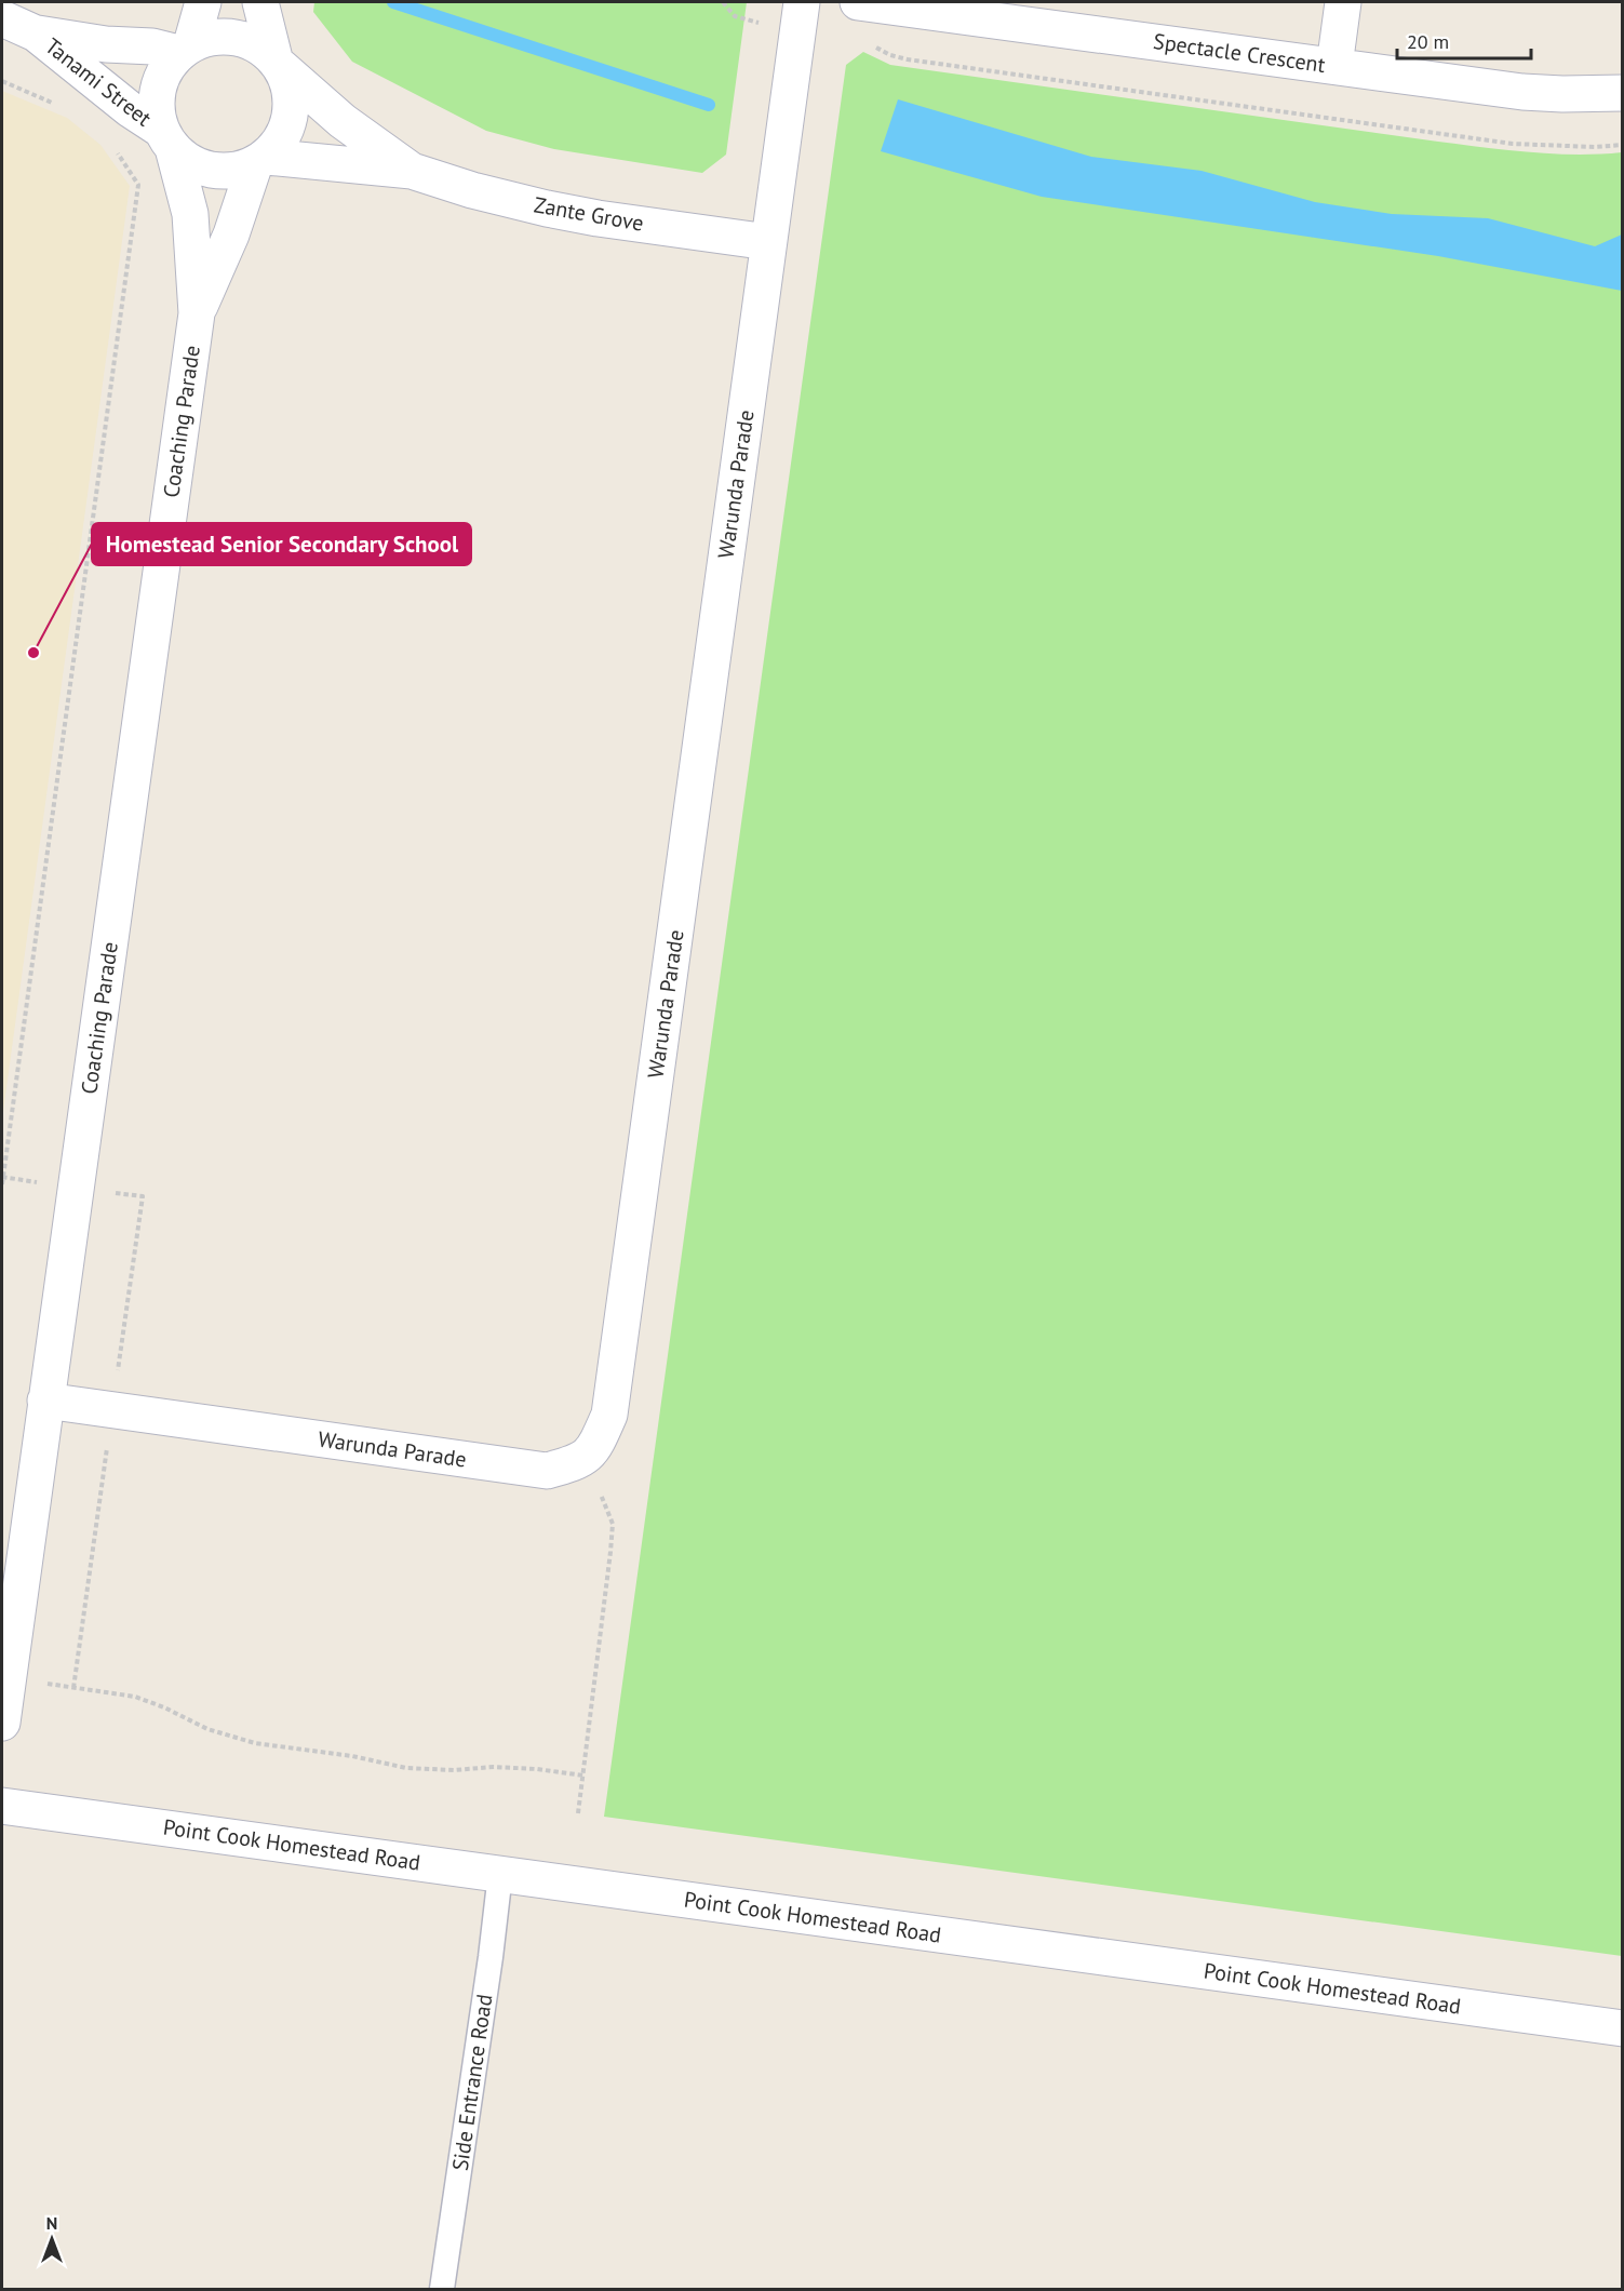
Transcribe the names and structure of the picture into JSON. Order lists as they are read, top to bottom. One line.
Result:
{"streets":{"street":["Spectacle Crescent","Tanami Street","Zante Grove","Coaching Parade","Warunda Parade","Point Cook Homestead Road"],"lane":["Side Entrance Road"]},"crossings":[["Tanami Street","Zante Grove"],["Tanami Street","Coaching Parade"],["Zante Grove","Coaching Parade"],["Zante Grove","Warunda Parade"],["Coaching Parade","Warunda Parade"],["Point Cook Homestead Road","Side Entrance Road"]],"places":["Homestead Senior Secondary School"],"scale_bar":"20 m","north":"top"}
